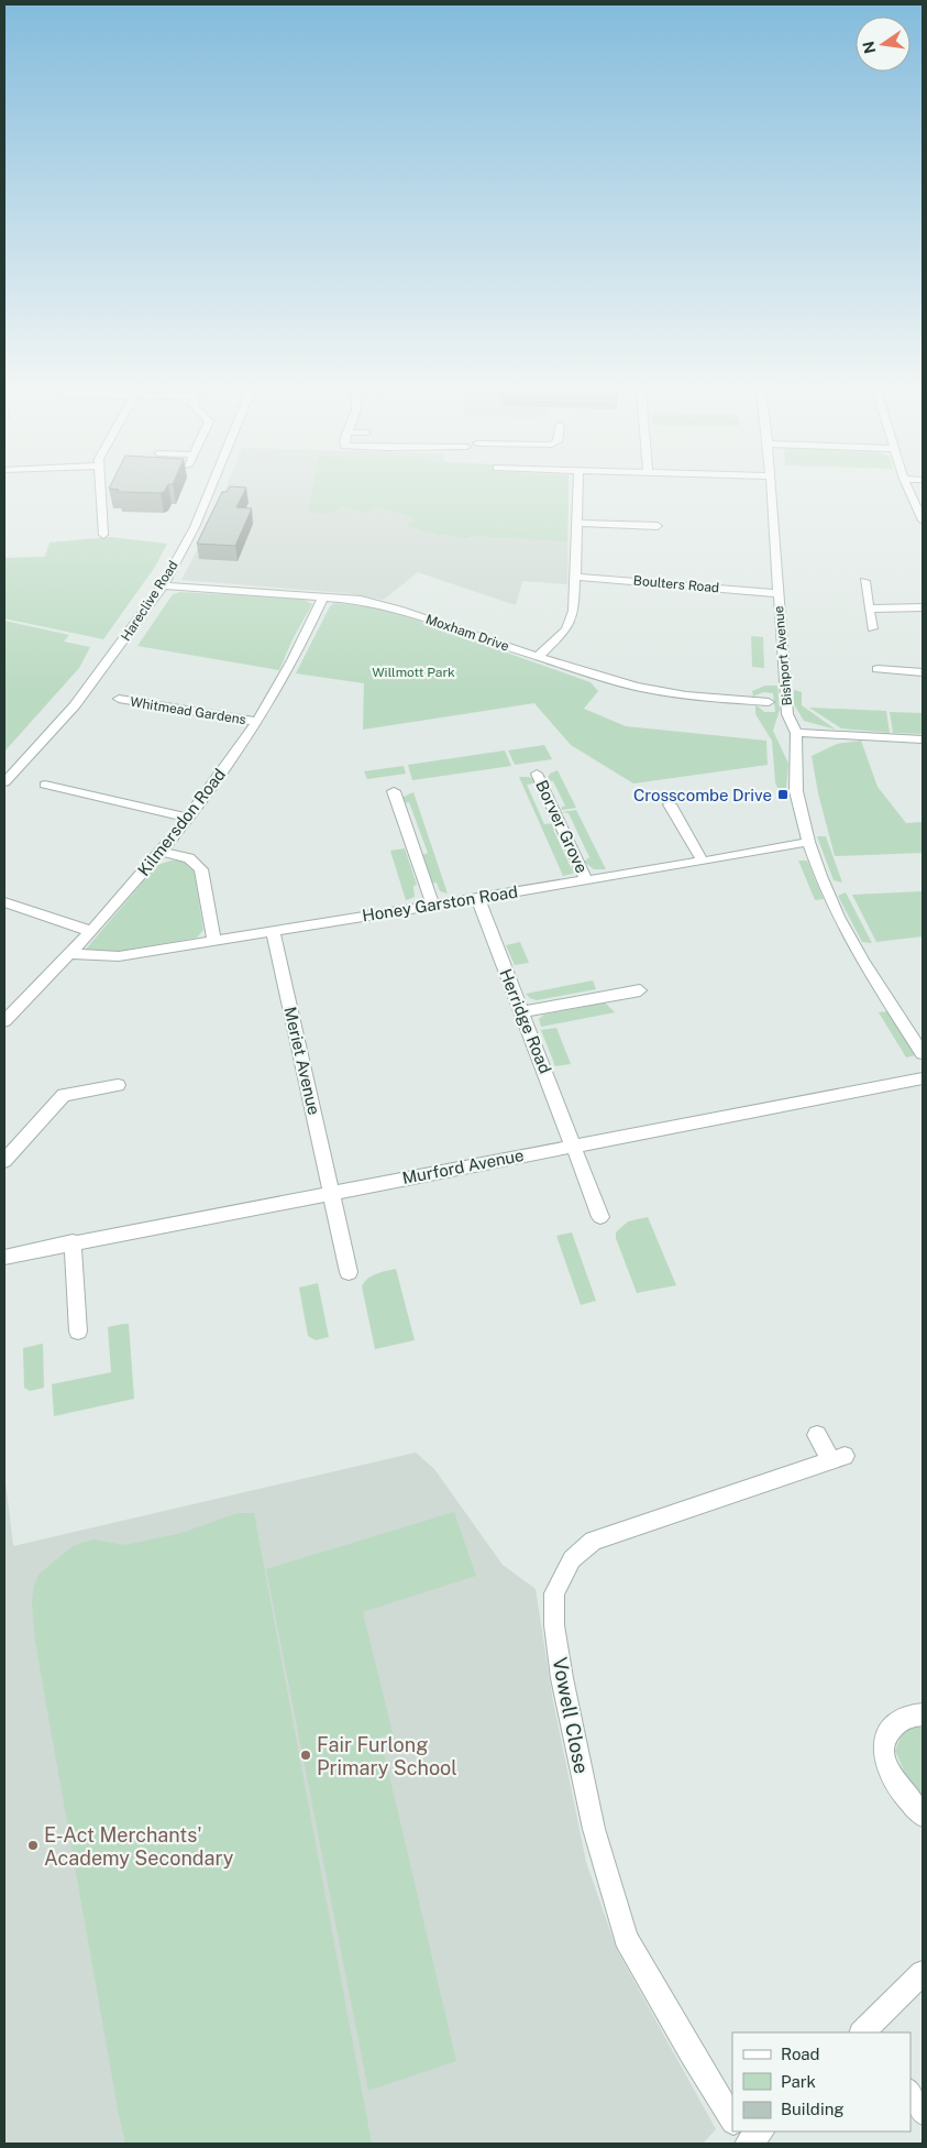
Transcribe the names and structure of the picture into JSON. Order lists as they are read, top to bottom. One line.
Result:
{"streets":{"street":["Boulters Road","Hareclive Road","Moxham Drive","Bishport Avenue","Whitmead Gardens","Kilmersdon Road","Borver Grove","Honey Garston Road","Herridge Road","Meriet Avenue","Murford Avenue","Vowell Close"]},"crossings":[["Boulters Road","Bishport Avenue"],["Hareclive Road","Moxham Drive"],["Moxham Drive","Kilmersdon Road"],["Bishport Avenue","Honey Garston Road"],["Whitmead Gardens","Kilmersdon Road"],["Kilmersdon Road","Honey Garston Road"],["Borver Grove","Honey Garston Road"],["Honey Garston Road","Herridge Road"],["Honey Garston Road","Meriet Avenue"],["Herridge Road","Murford Avenue"],["Meriet Avenue","Murford Avenue"]],"parks":["Willmott Park"],"places":{"transit":["Crosscombe Drive"],"other":["Fair Furlong Primary School","E-Act Merchants' Academy Secondary"]},"legend":["Road","Park","Building"],"north":"left"}
